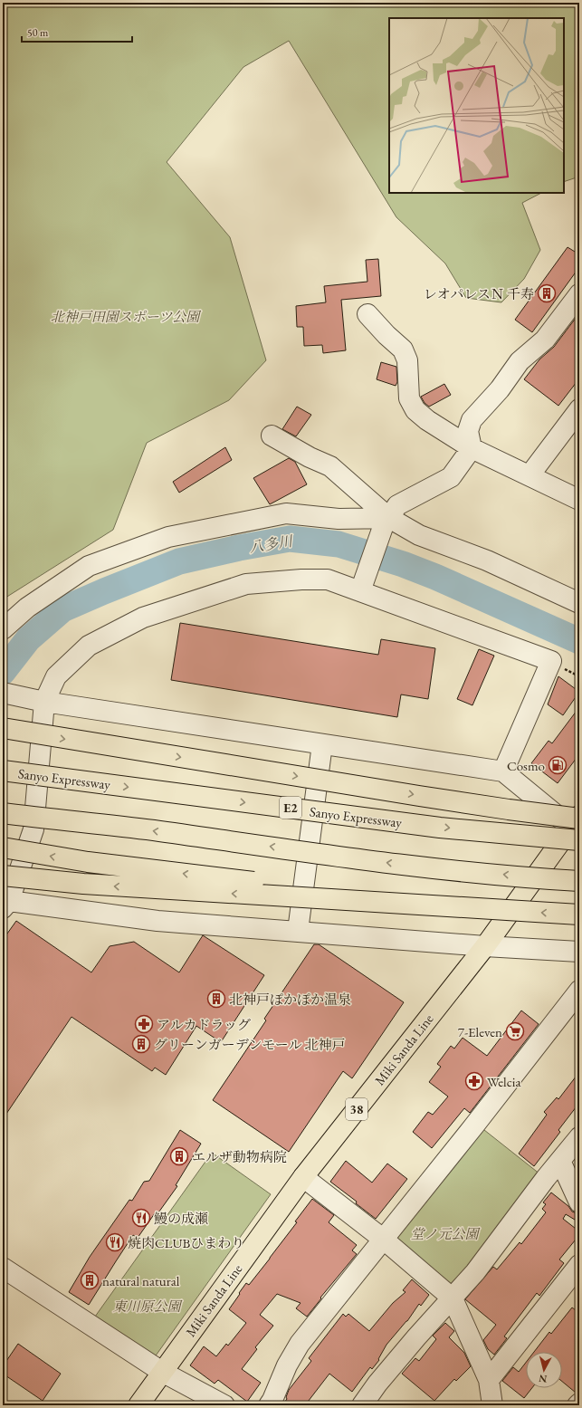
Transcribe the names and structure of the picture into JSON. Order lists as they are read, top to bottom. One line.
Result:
{"streets":{"main road":["Sanyo Expressway","E2","Miki Sanda Line","38"]},"crossings":[["Sanyo Expressway","Miki Sanda Line"]],"water":["八多川"],"parks":["北神戸田園スポーツ公園","堂ノ元公園","東川原公園"],"places":{"building":["レオパレスＮ 千寿","北神戸ぽかぽか温泉","グリーンガーデンモール 北神戸","エルザ動物病院","natural natural"],"fuel station":["Cosmo"],"pharmacy":["アルカドラッグ","Welcia"],"supermarket":["7-Eleven"],"restaurant":["鰻の成瀬","焼肉CLUBひまわり"]},"scale_bar":"50 m","north":"bottom"}
